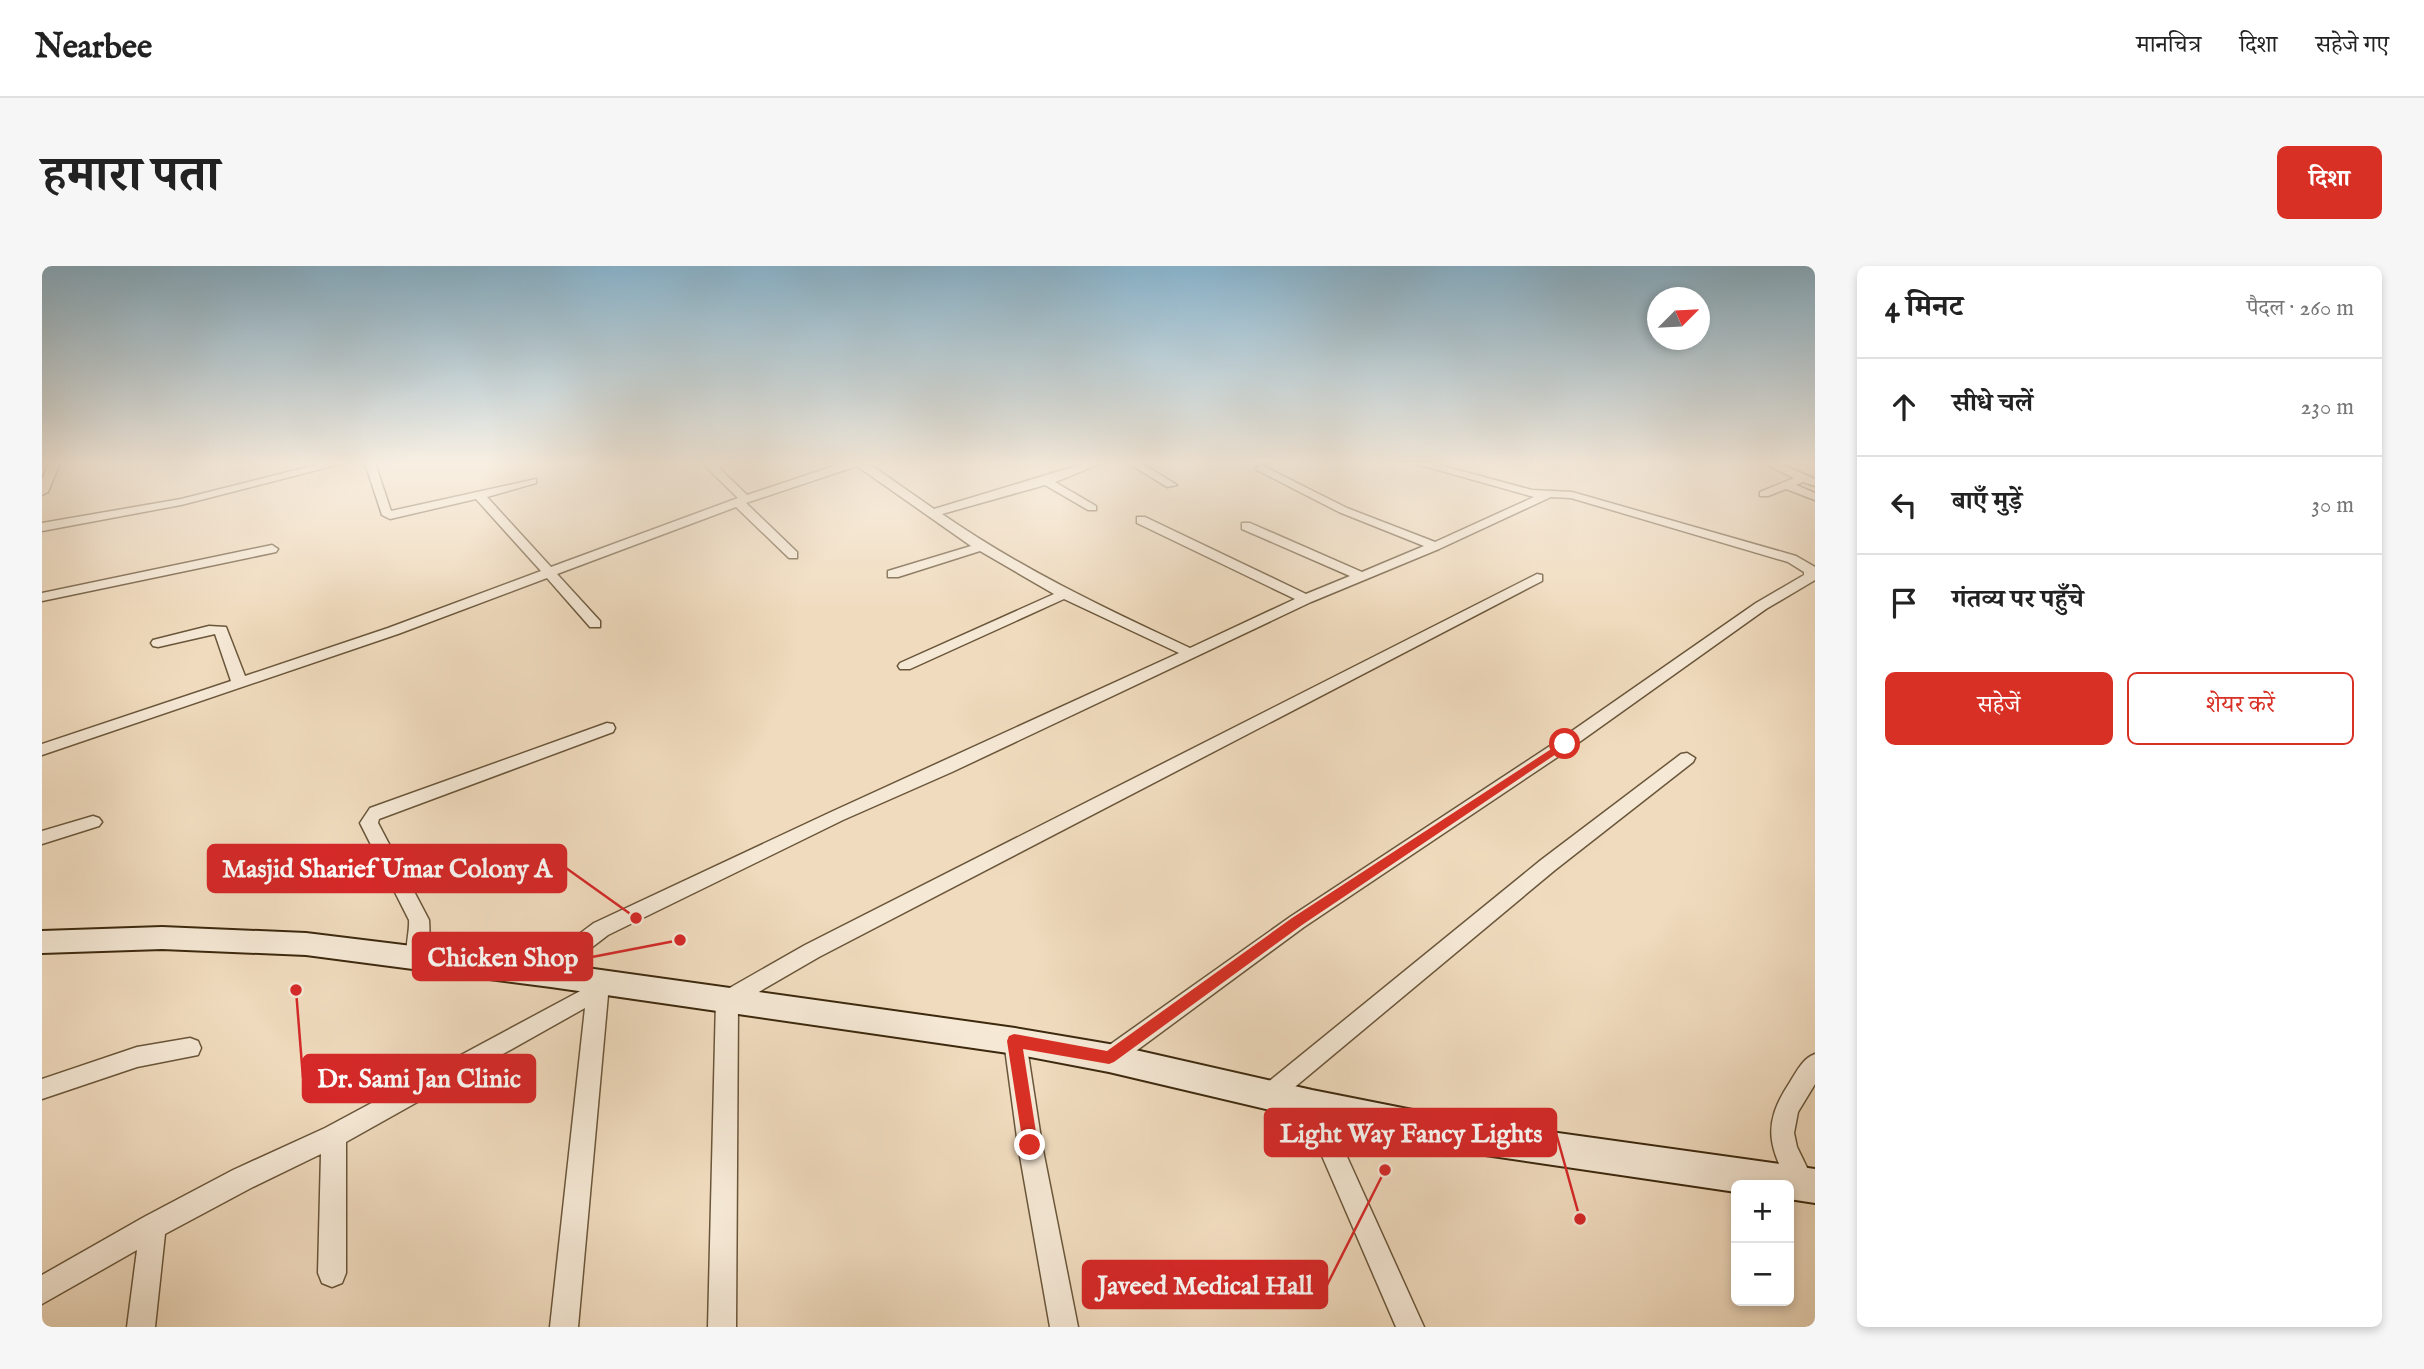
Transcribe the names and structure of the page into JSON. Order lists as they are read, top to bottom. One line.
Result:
{"places":["Masjid Sharief Umar Colony A","Chicken Shop","Dr. Sami Jan Clinic","Javeed Medical Hall","Light Way Fancy Lights"],"north":"top right","page":{"header":"Nearbee","nav":["मानचित्र","दिशा","सहेजे गए"],"title":"हमारा पता","buttons":["दिशा",["सहेजें","शेयर करें"]],"heading":["4 मिनट","पैदल · 260 m"],"list":[["सीधे चलें","230 m"],["बाएँ मुड़ें","30 m"],"गंतव्य पर पहुँचे"],"map_buttons":["+","−"]}}
